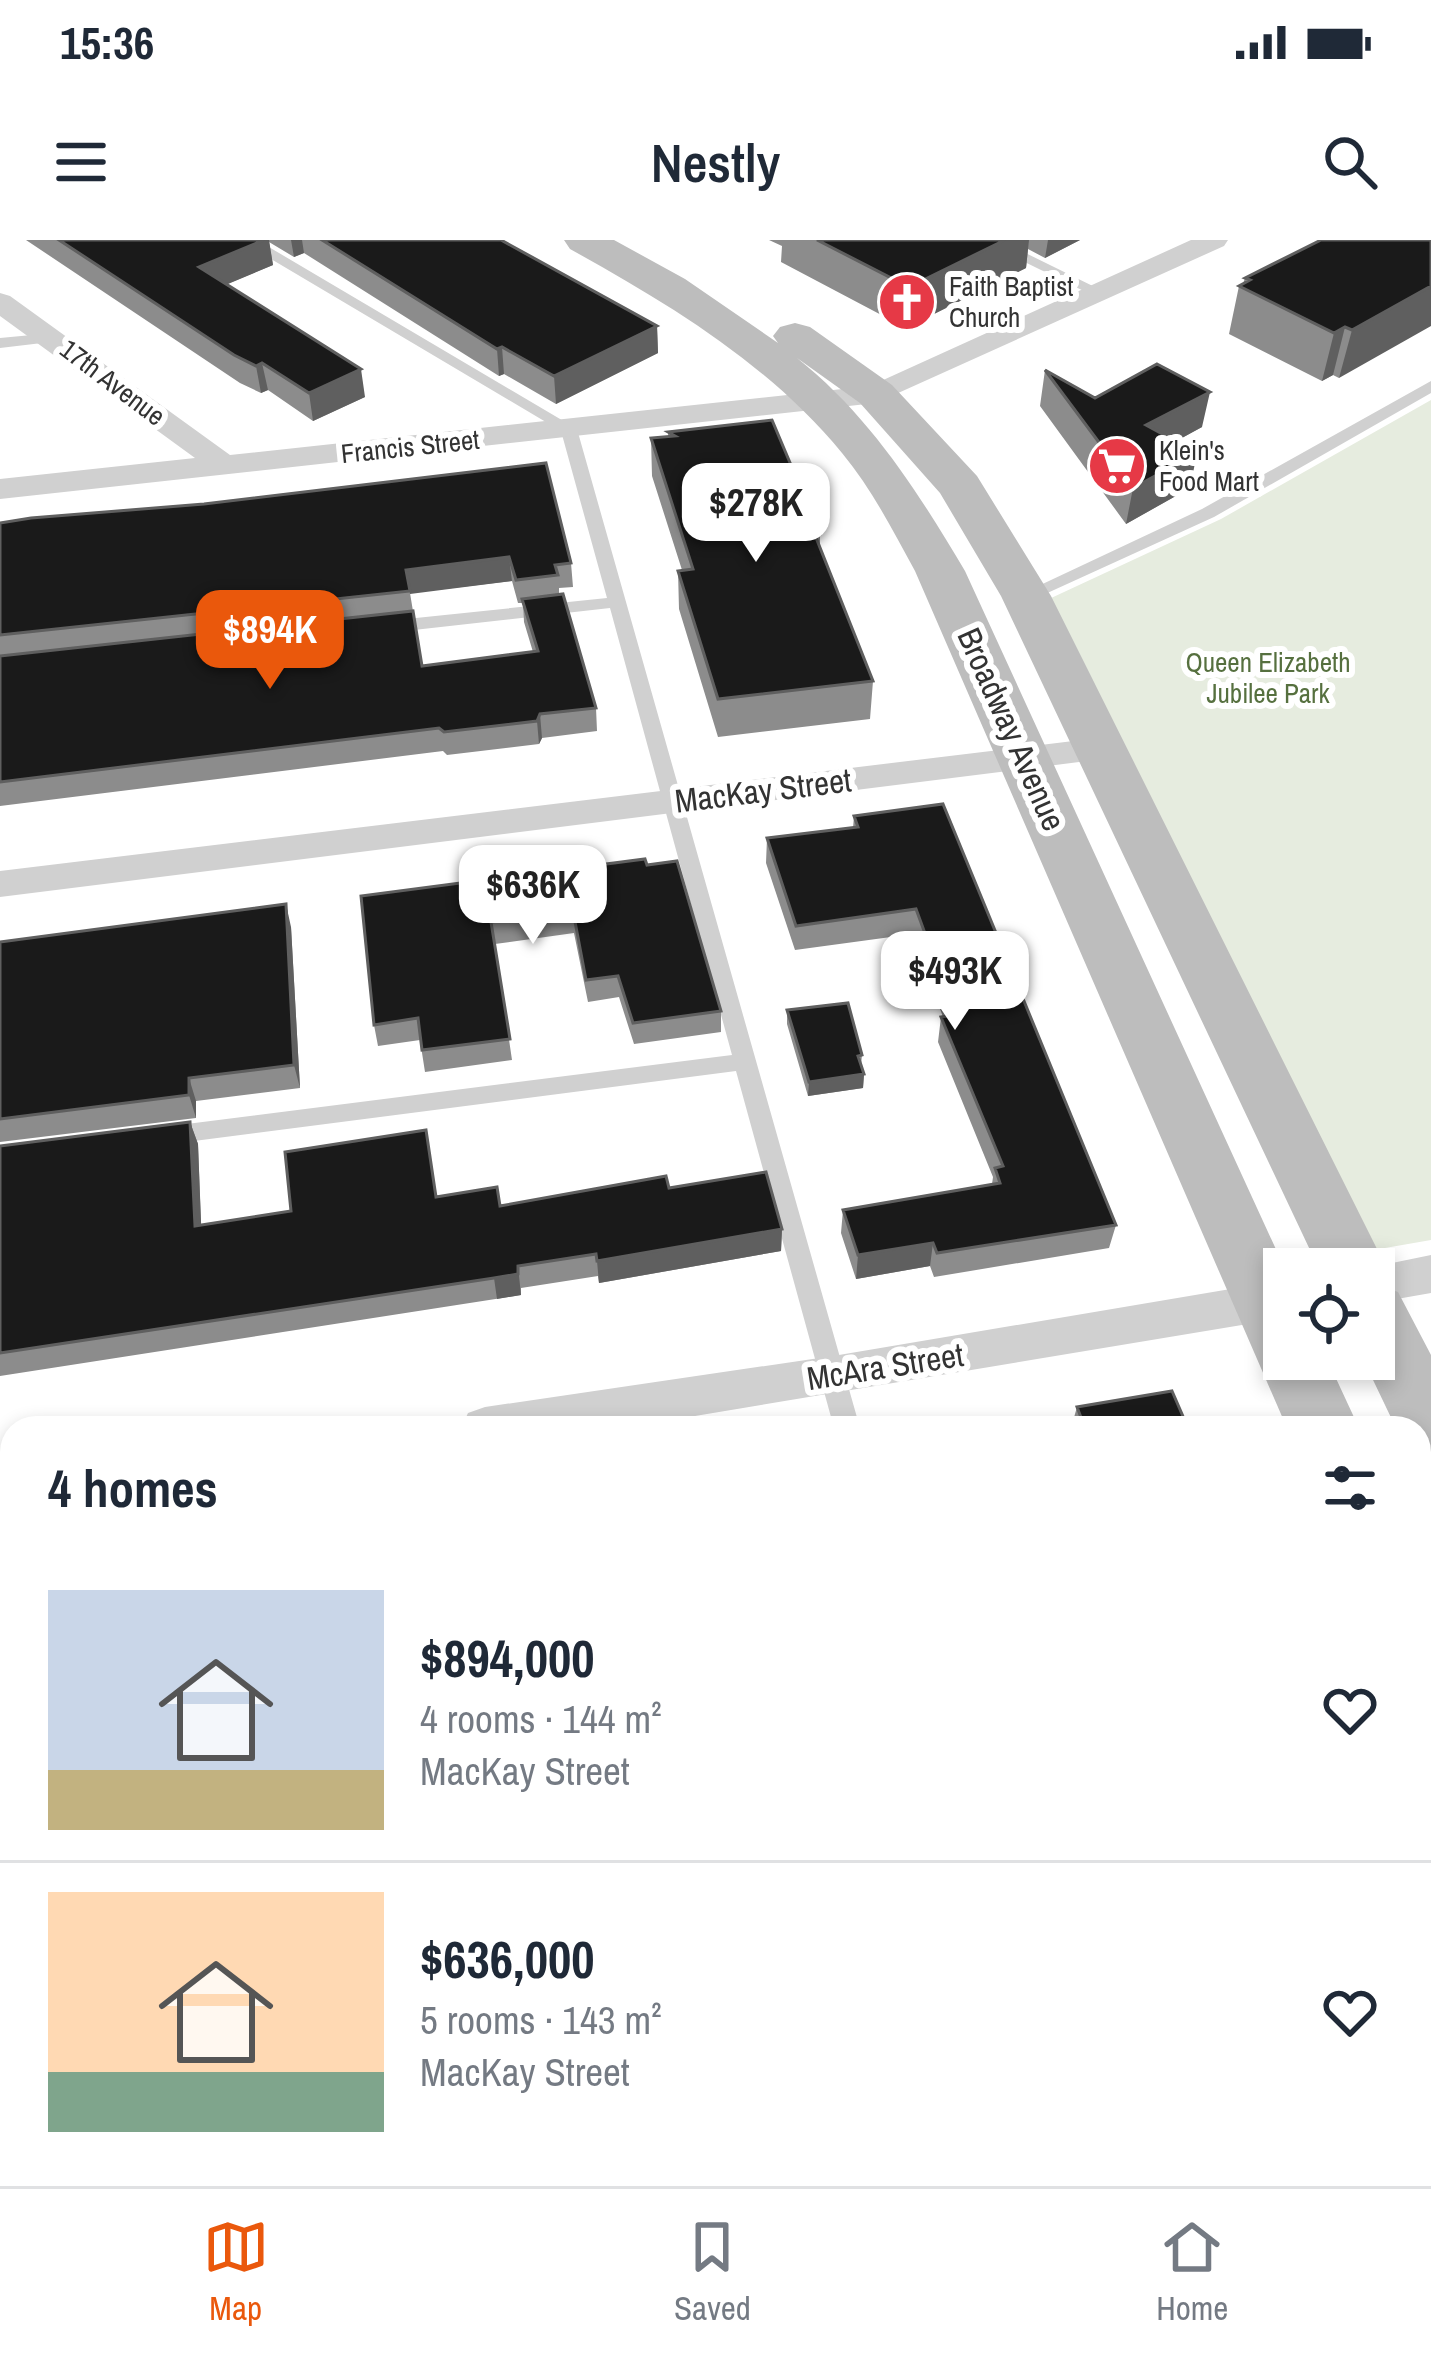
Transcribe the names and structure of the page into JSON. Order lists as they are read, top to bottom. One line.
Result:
{"streets":{"street":["17th Avenue","Francis Street","Broadway Avenue","MacKay Street","McAra Street"]},"crossings":[["17th Avenue","Francis Street"],["Francis Street","Broadway Avenue"],["Broadway Avenue","MacKay Street"]],"parks":["Queen Elizabeth Jubilee Park"],"places":{"church":["Faith Baptist Church"],"supermarket":["Klein's Food Mart"]},"page":{"status":"15:36","header":"Nestly","price":["$278K","$894K","$636K","$493K"],"heading":"4 homes","list":[{"name":"$894,000","note":"4 rooms · 144 m² · MacKay Street"},{"name":"$636,000","note":"5 rooms · 143 m² · MacKay Street"}],"tabs":["Map","Saved","Home"]}}
